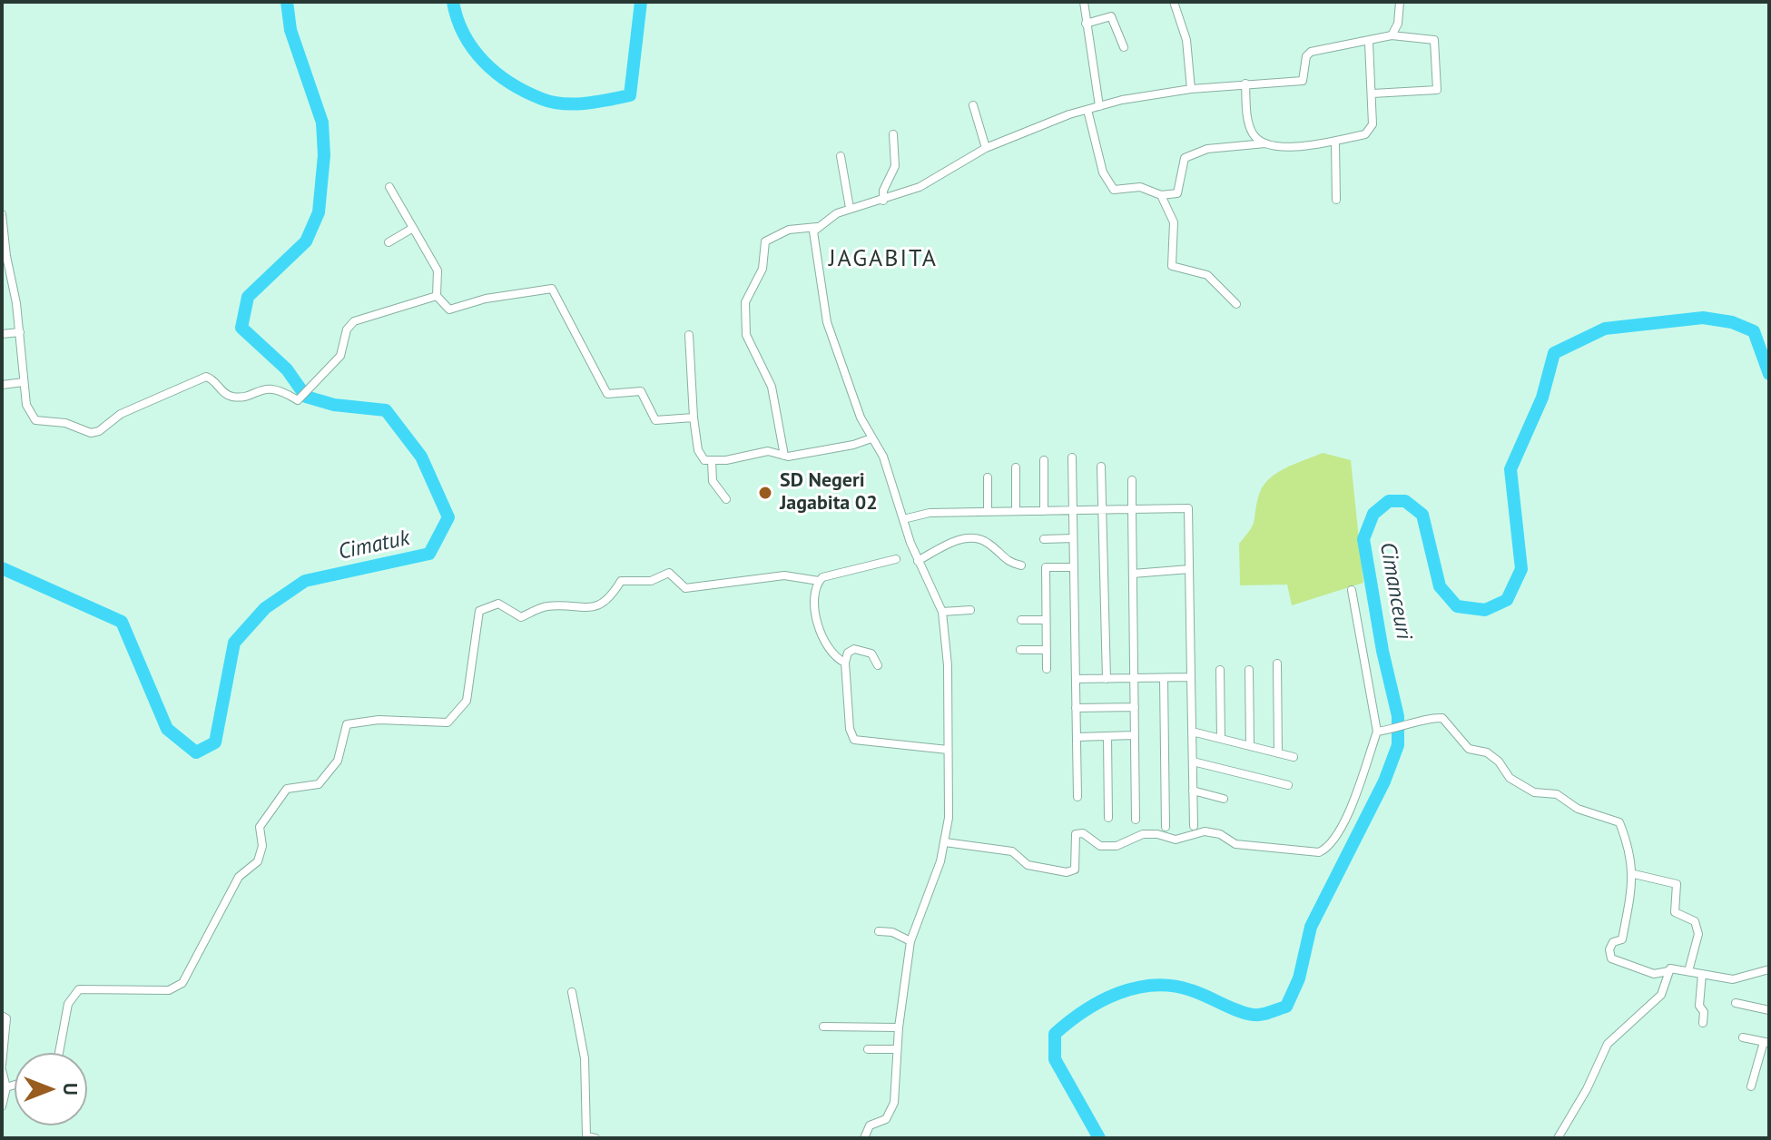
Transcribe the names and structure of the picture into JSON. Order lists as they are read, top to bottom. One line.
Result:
{"districts":["JAGABITA"],"water":["Cimatuk","Cimanceuri"],"places":["SD Negeri Jagabita 02"],"north":"right"}
